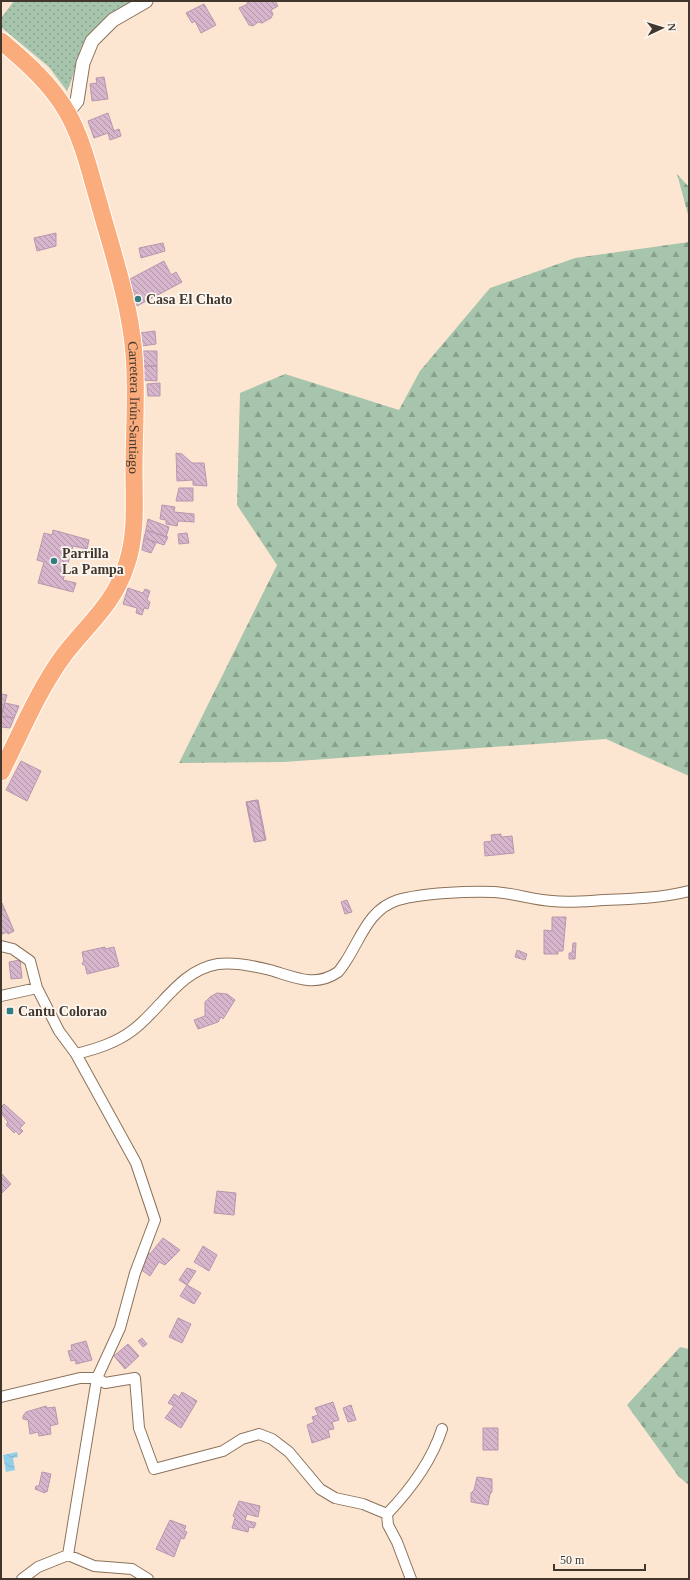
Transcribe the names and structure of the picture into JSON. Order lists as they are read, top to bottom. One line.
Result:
{"streets":{"highway":["Carretera Irún-Santiago"]},"places":{"other":["Casa El Chato","Parrilla La Pampa"],"transit":["Cantu Colorao"]},"scale_bar":"50 m","north":"right"}
